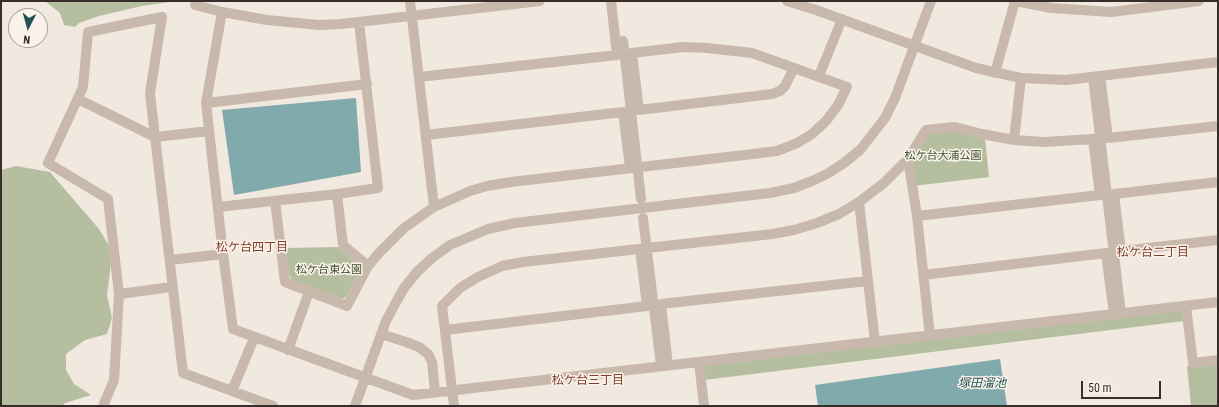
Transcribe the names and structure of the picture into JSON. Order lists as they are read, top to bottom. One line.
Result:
{"districts":["松ケ台四丁目","松ケ台二丁目","松ケ台三丁目"],"water":["塚田溜池"],"parks":["松ケ台大浦公園","松ケ台東公園"],"scale_bar":"50 m","north":"bottom"}
